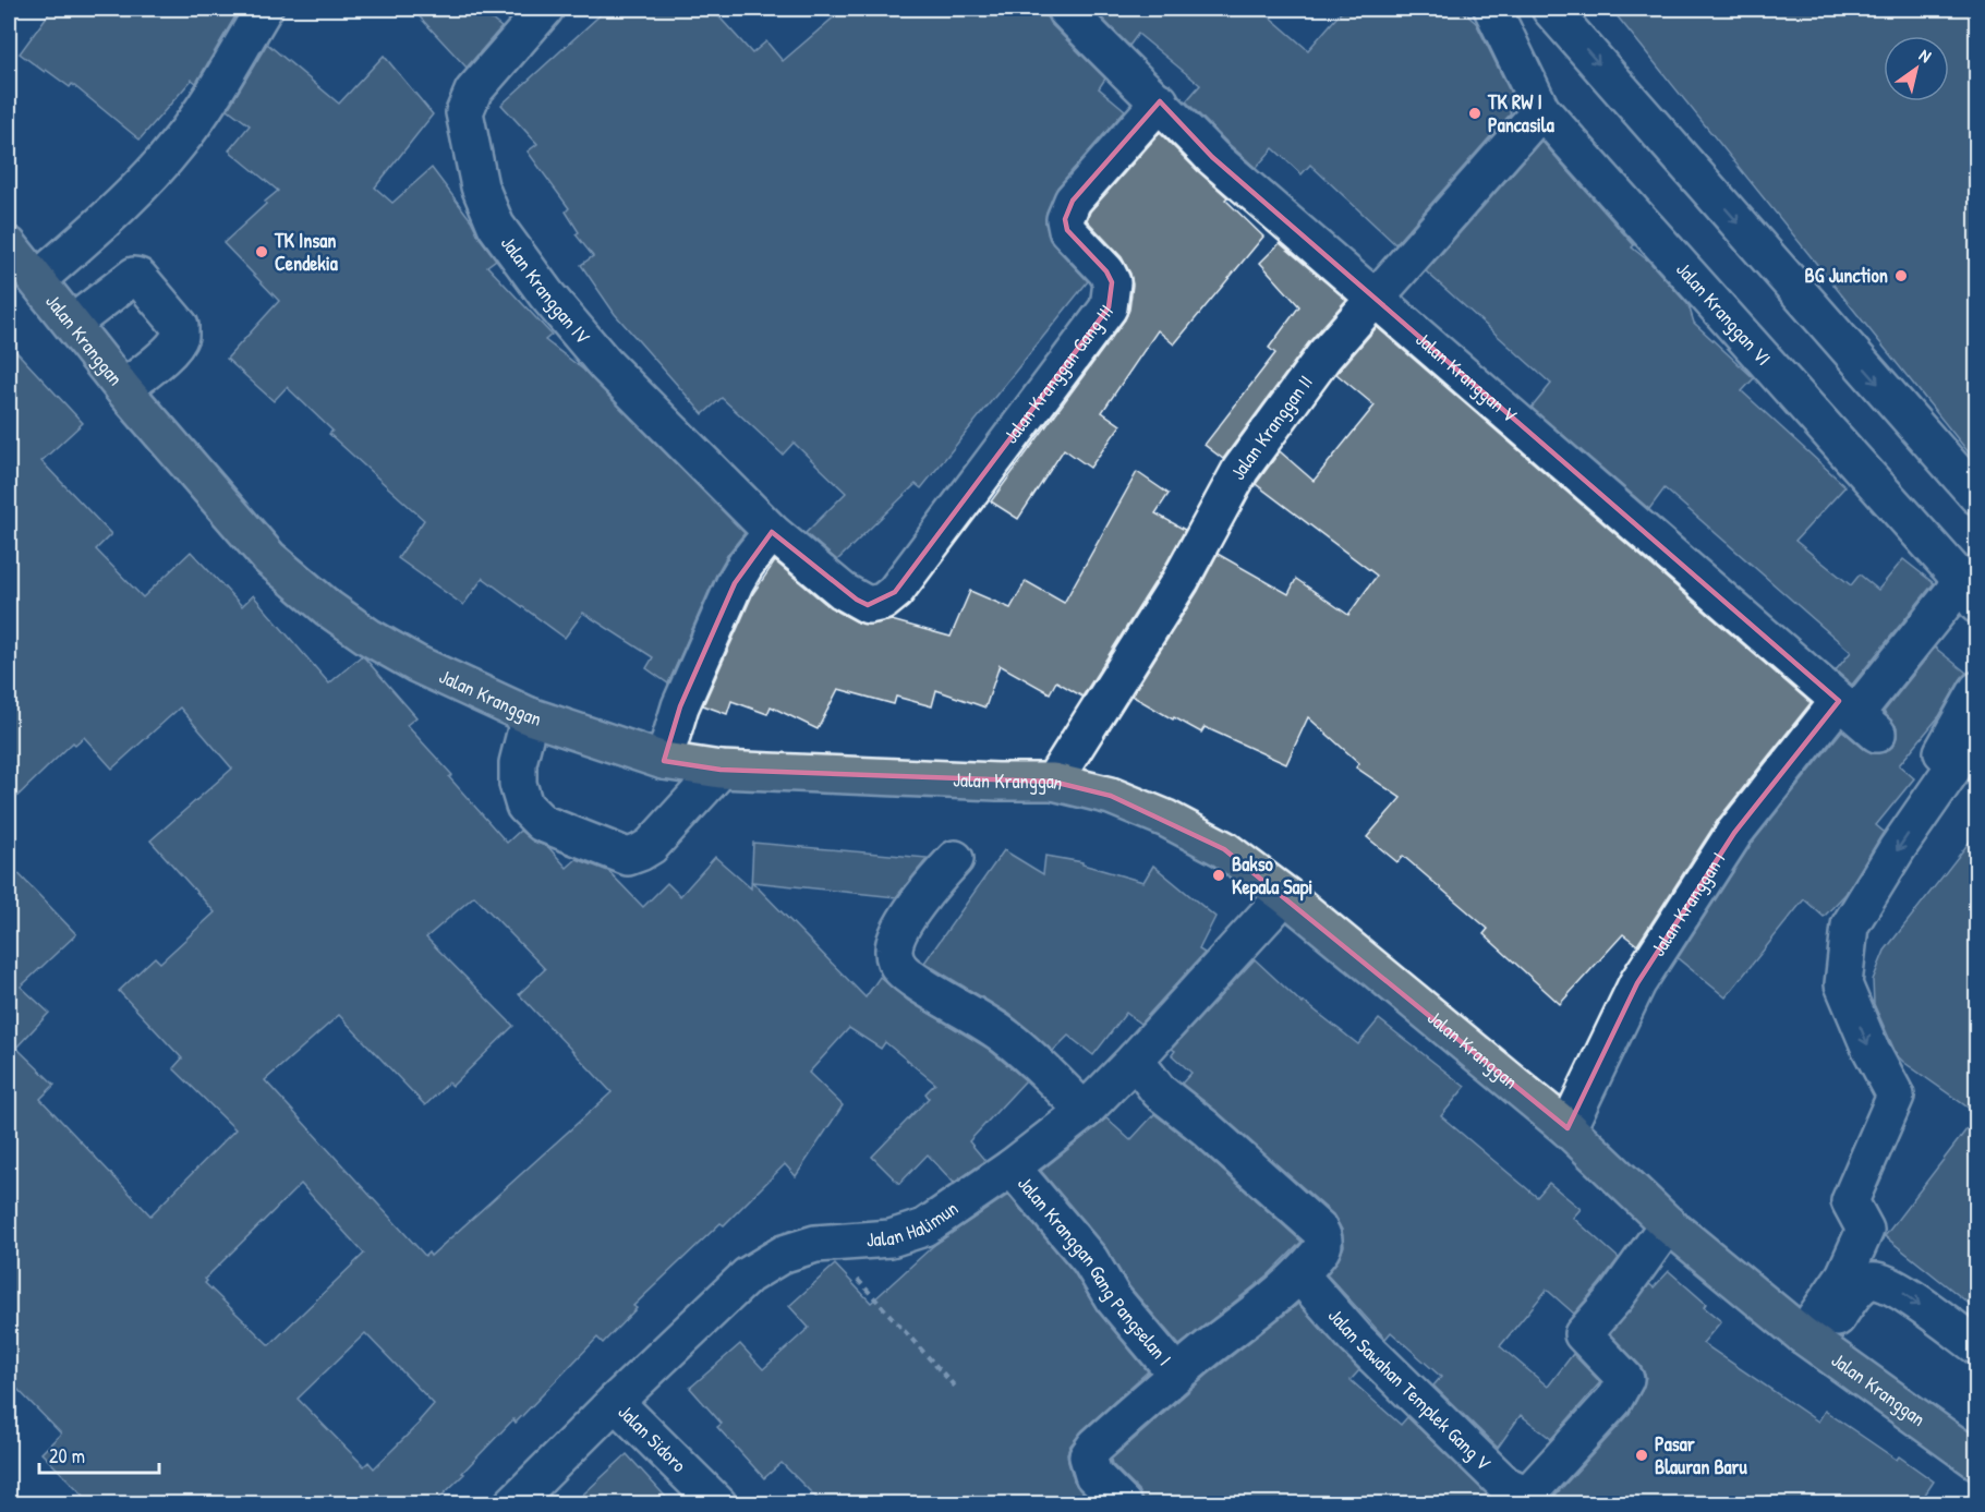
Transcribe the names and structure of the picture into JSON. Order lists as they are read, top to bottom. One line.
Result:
{"streets":{"main road":["Jalan Kranggan"],"street":["Jalan Kranggan IV","Jalan Kranggan VI","Jalan Kranggan Gang III","Jalan Kranggan V","Jalan Kranggan II","Jalan Kranggan I","Jalan Halimun","Jalan Kranggan Gang Pangselan I","Jalan Sawahan Templek Gang V","Jalan Sidoro"]},"crossings":[["Jalan Kranggan IV","Jalan Kranggan Gang III"],["Jalan Kranggan VI","Jalan Kranggan II"],["Jalan Kranggan VI","Jalan Kranggan I"],["Jalan Kranggan","Jalan Kranggan II"],["Jalan Kranggan","Jalan Kranggan I"],["Jalan Kranggan","Jalan Halimun"],["Jalan Kranggan","Jalan Sawahan Templek Gang V"],["Jalan Kranggan Gang III","Jalan Kranggan V"],["Jalan Kranggan V","Jalan Kranggan II"],["Jalan Kranggan V","Jalan Kranggan I"],["Jalan Halimun","Jalan Kranggan Gang Pangselan I"],["Jalan Halimun","Jalan Sidoro"]],"places":["TK RW I Pancasila","TK Insan Cendekia","BG Junction","Bakso Kepala Sapi","Pasar Blauran Baru"],"scale_bar":"20 m","north":"top right"}
